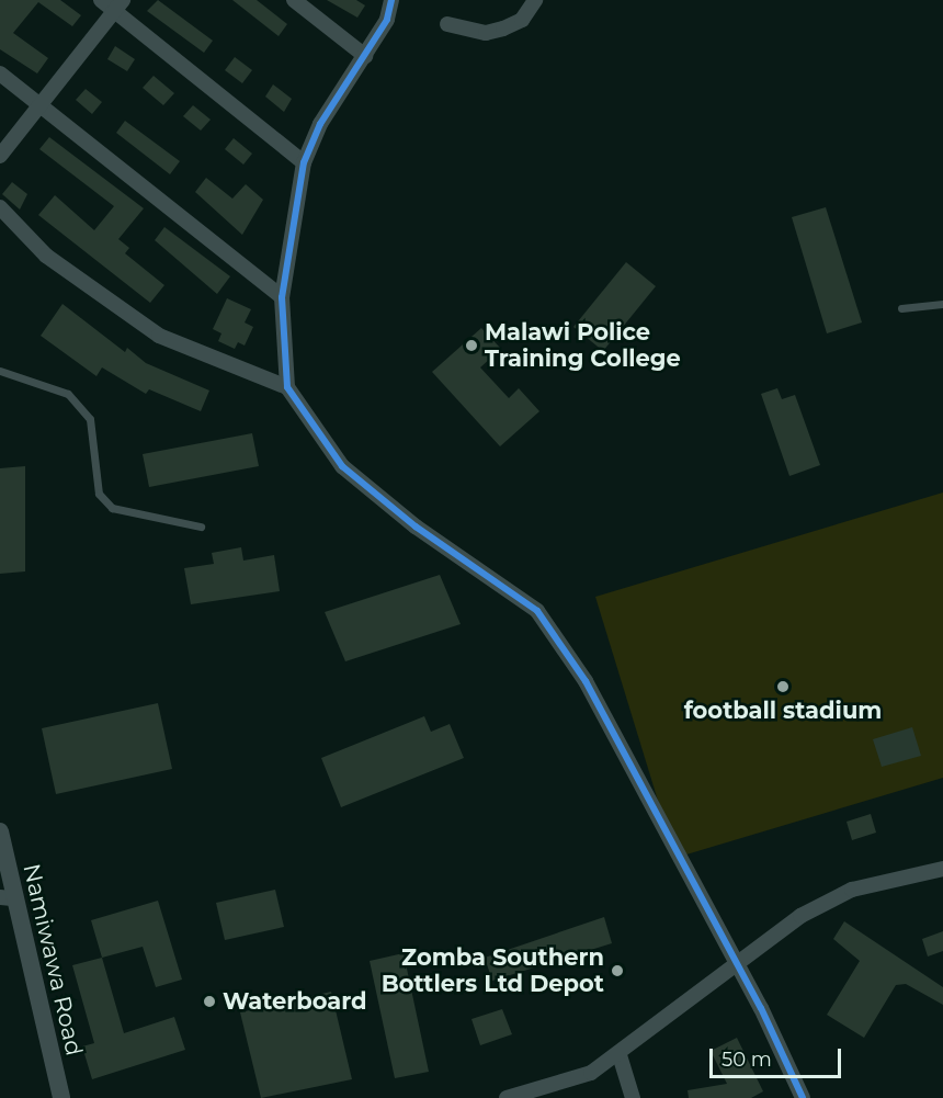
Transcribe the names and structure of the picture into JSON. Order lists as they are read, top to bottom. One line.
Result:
{"streets":{"street":["Namiwawa Road"]},"places":["Malawi Police Training College","football stadium","Zomba Southern Bottlers Ltd Depot","Waterboard"],"scale_bar":"50 m"}
